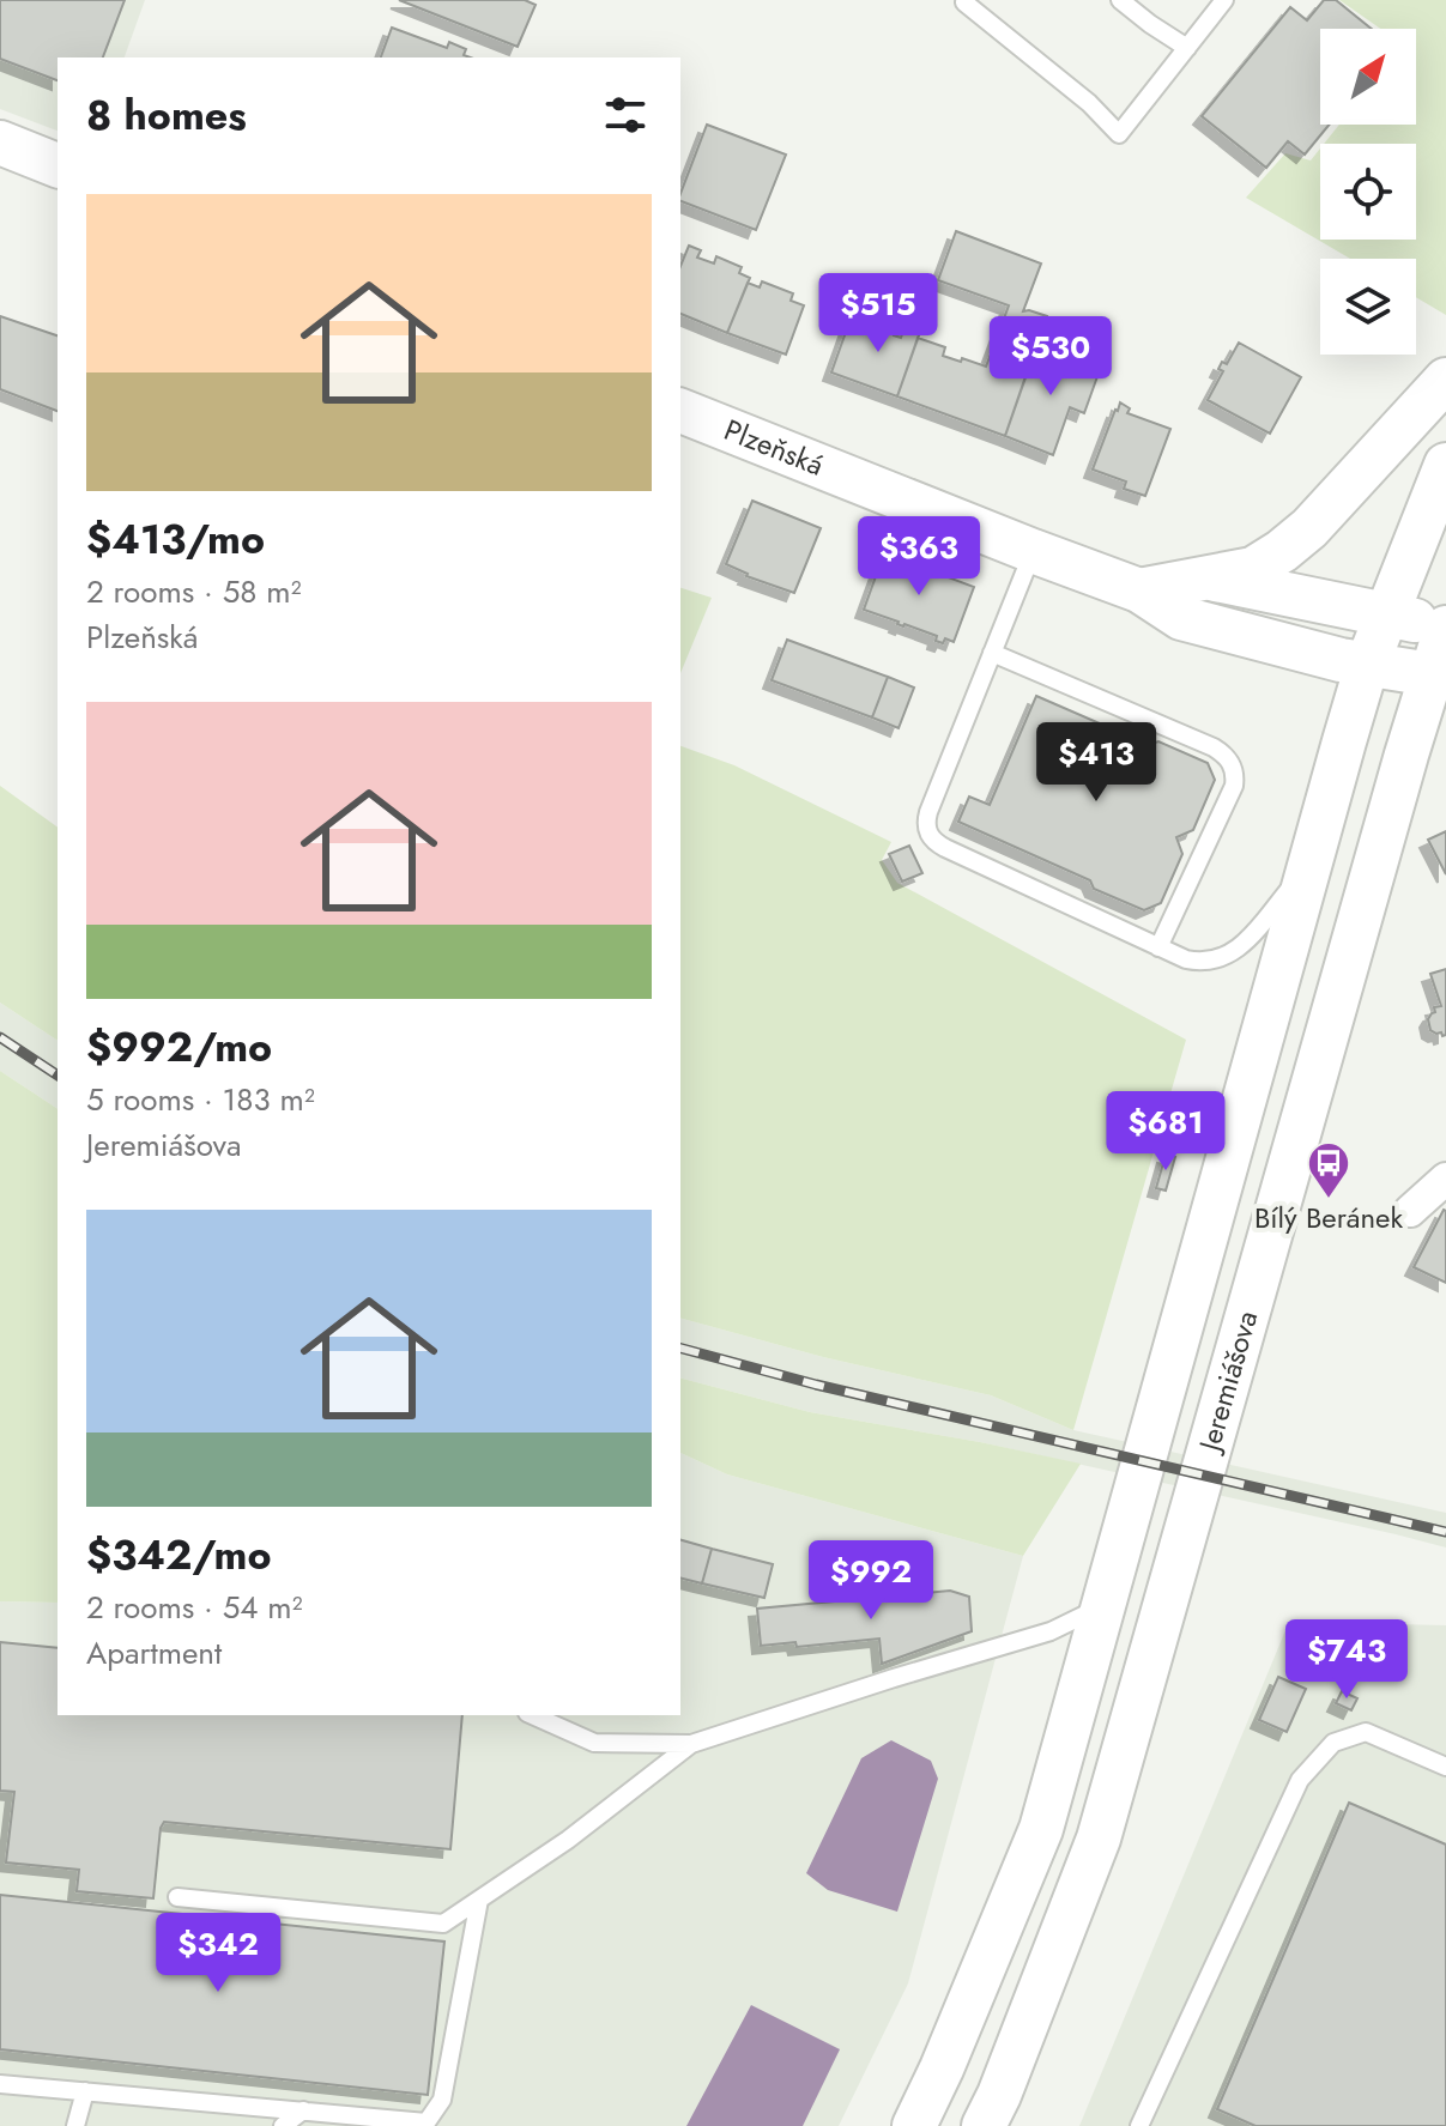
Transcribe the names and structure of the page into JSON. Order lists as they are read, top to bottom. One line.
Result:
{"streets":{"main road":["Plzeňská","Jeremiášova"]},"crossings":[["Plzeňská","Jeremiášova"]],"places":{"bus stop":["Bílý Beránek"]},"north":"top right","page":{"heading":"8 homes","list":[{"name":"$413/mo","note":"2 rooms · 58 m² · Plzeňská"},{"name":"$992/mo","note":"5 rooms · 183 m² · Jeremiášova"},{"name":"$342/mo","note":"2 rooms · 54 m² · Apartment"}],"price":["$515","$530","$363","$413","$681","$992","$743","$342"]}}
